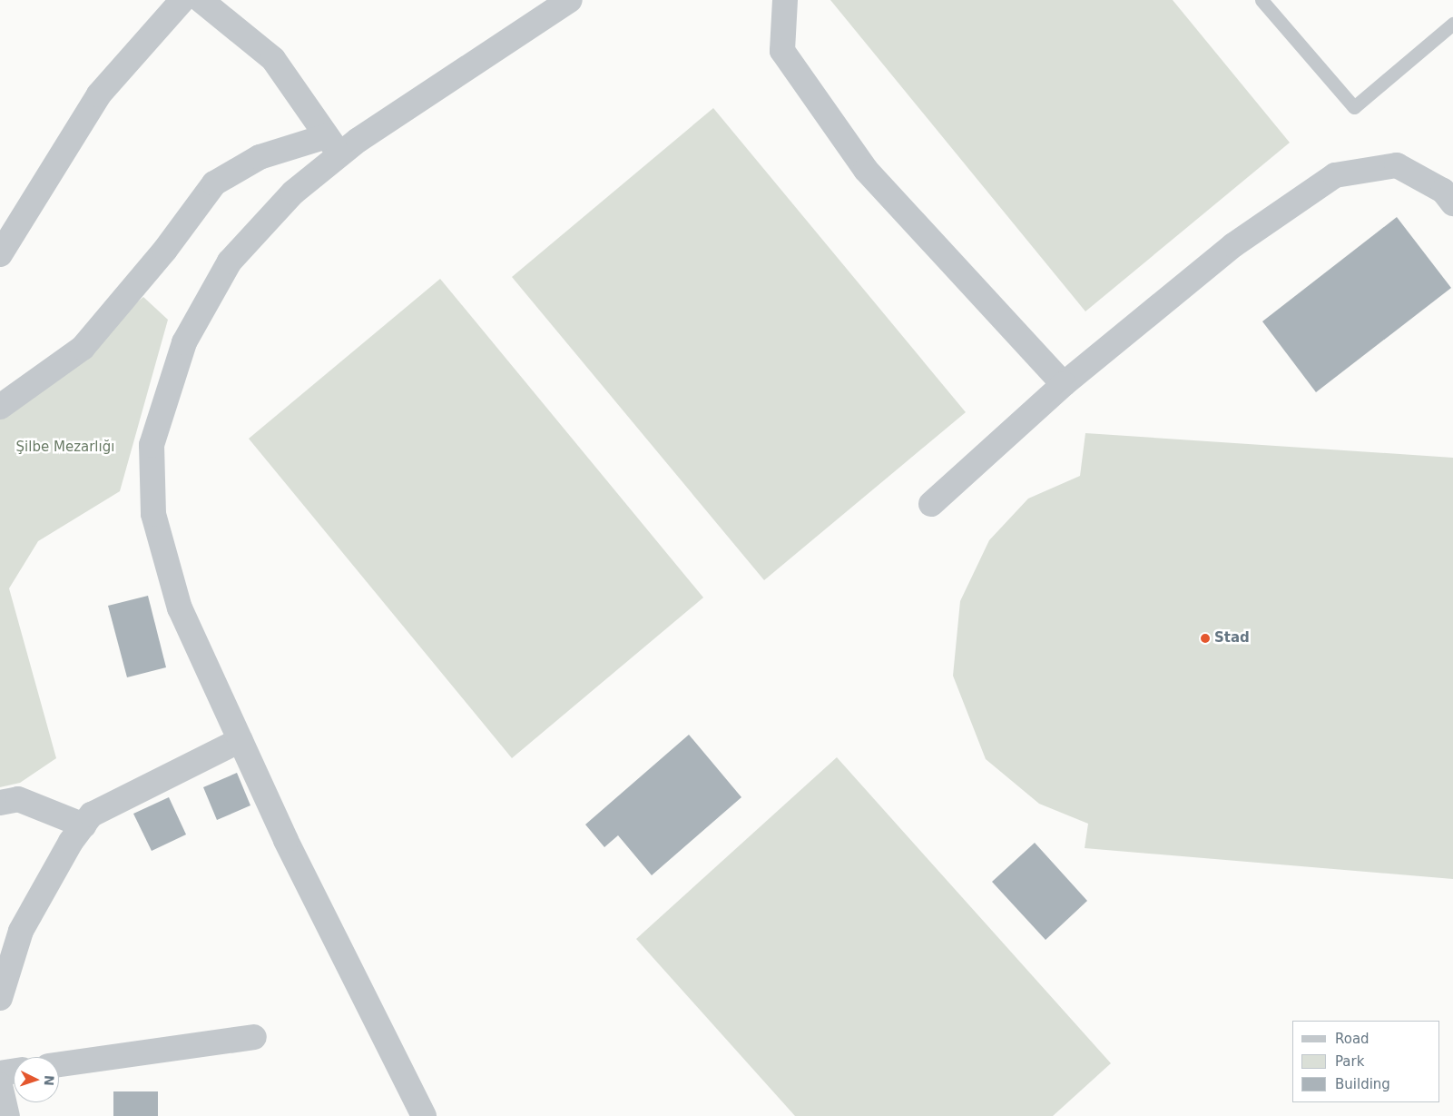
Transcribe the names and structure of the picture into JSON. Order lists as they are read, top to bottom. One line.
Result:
{"parks":["Şilbe Mezarlığı"],"places":["Stad"],"legend":["Road","Park","Building"],"north":"right"}
